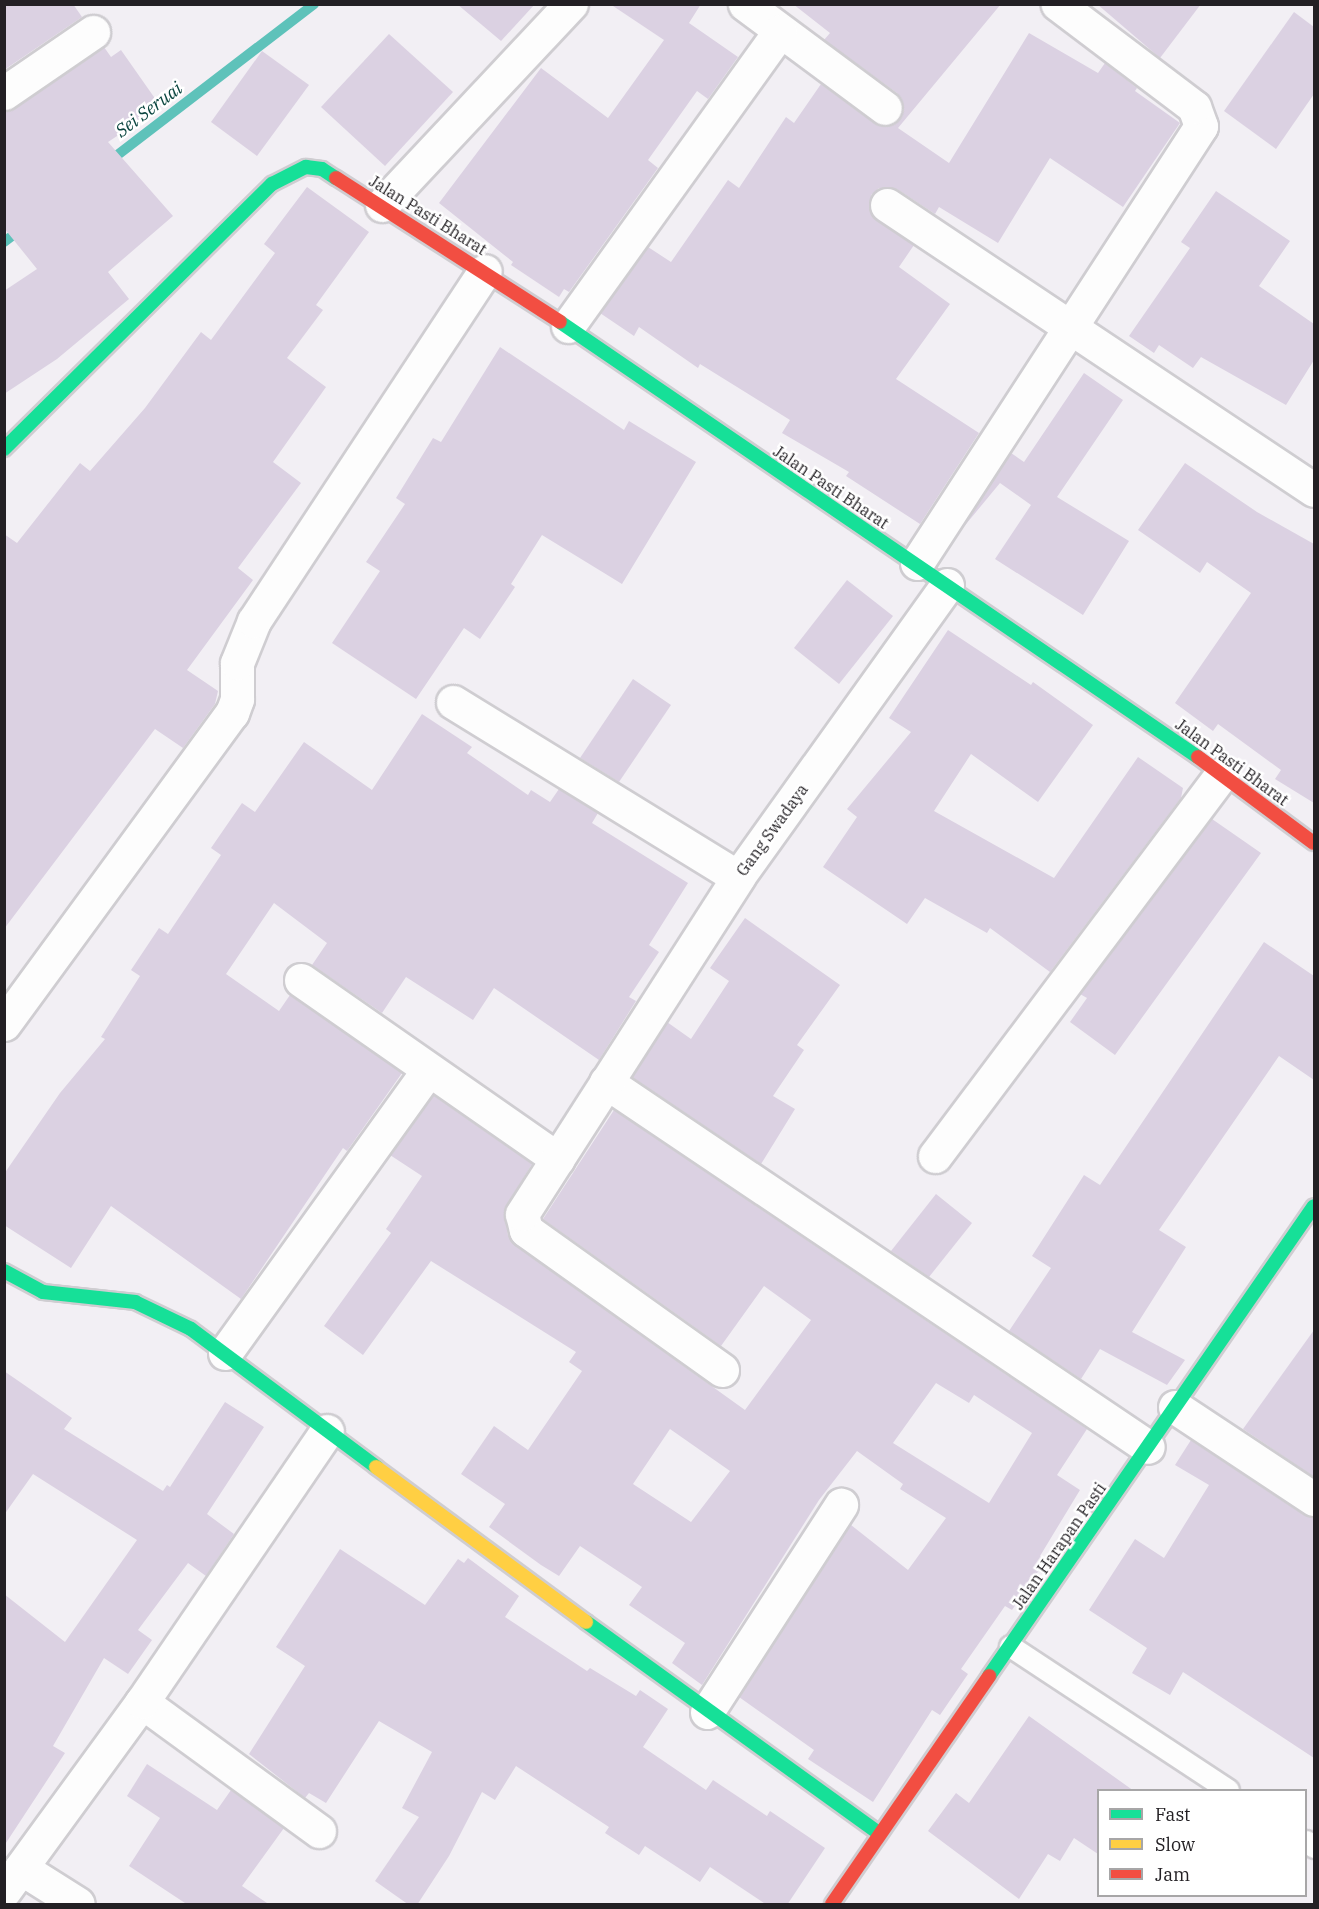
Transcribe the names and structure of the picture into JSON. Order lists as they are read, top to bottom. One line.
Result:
{"streets":{"street":["Jalan Pasti Bharat","Gang Swadaya","Jalan Harapan Pasti"]},"crossings":[["Jalan Pasti Bharat","Gang Swadaya"]],"water":["Sei Seruai"],"legend":["Fast","Slow","Jam"]}
